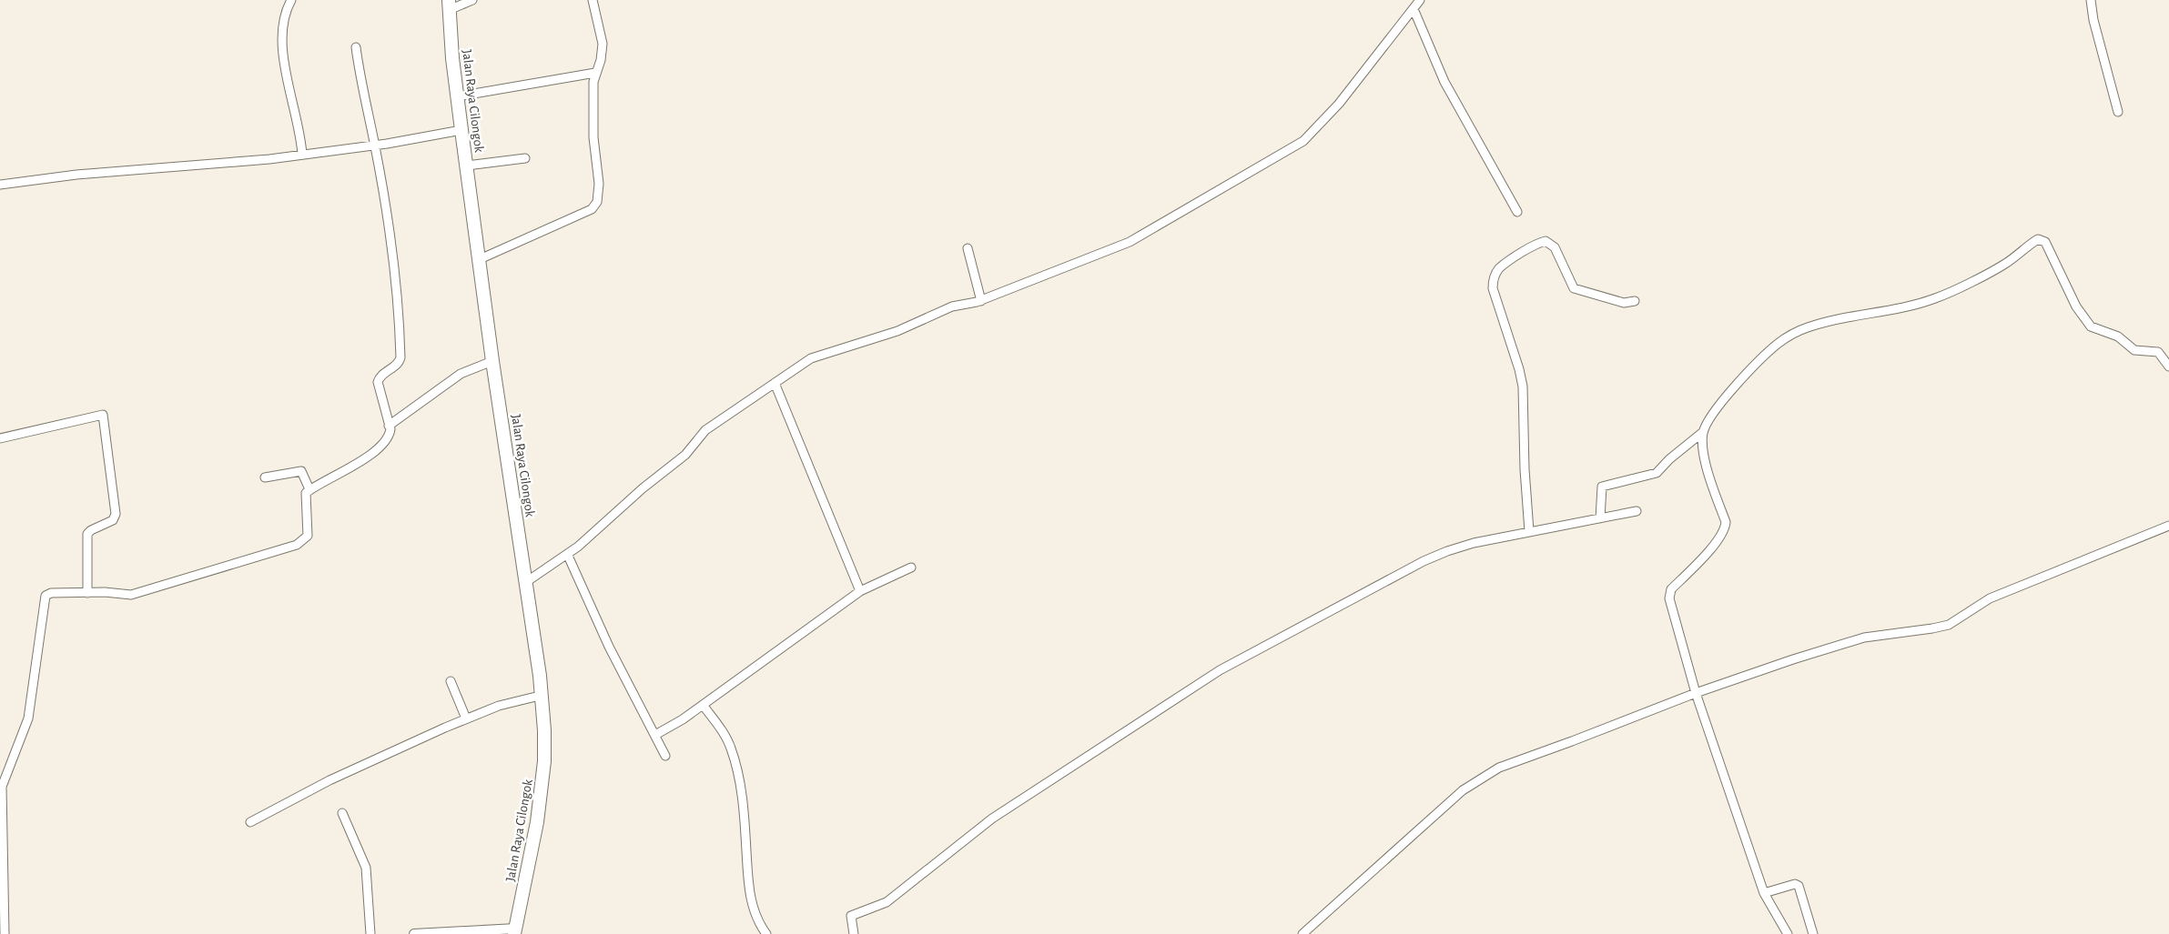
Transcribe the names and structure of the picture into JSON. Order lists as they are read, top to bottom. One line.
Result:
{"streets":{"highway":["Jalan Raya Cilongok"]}}
